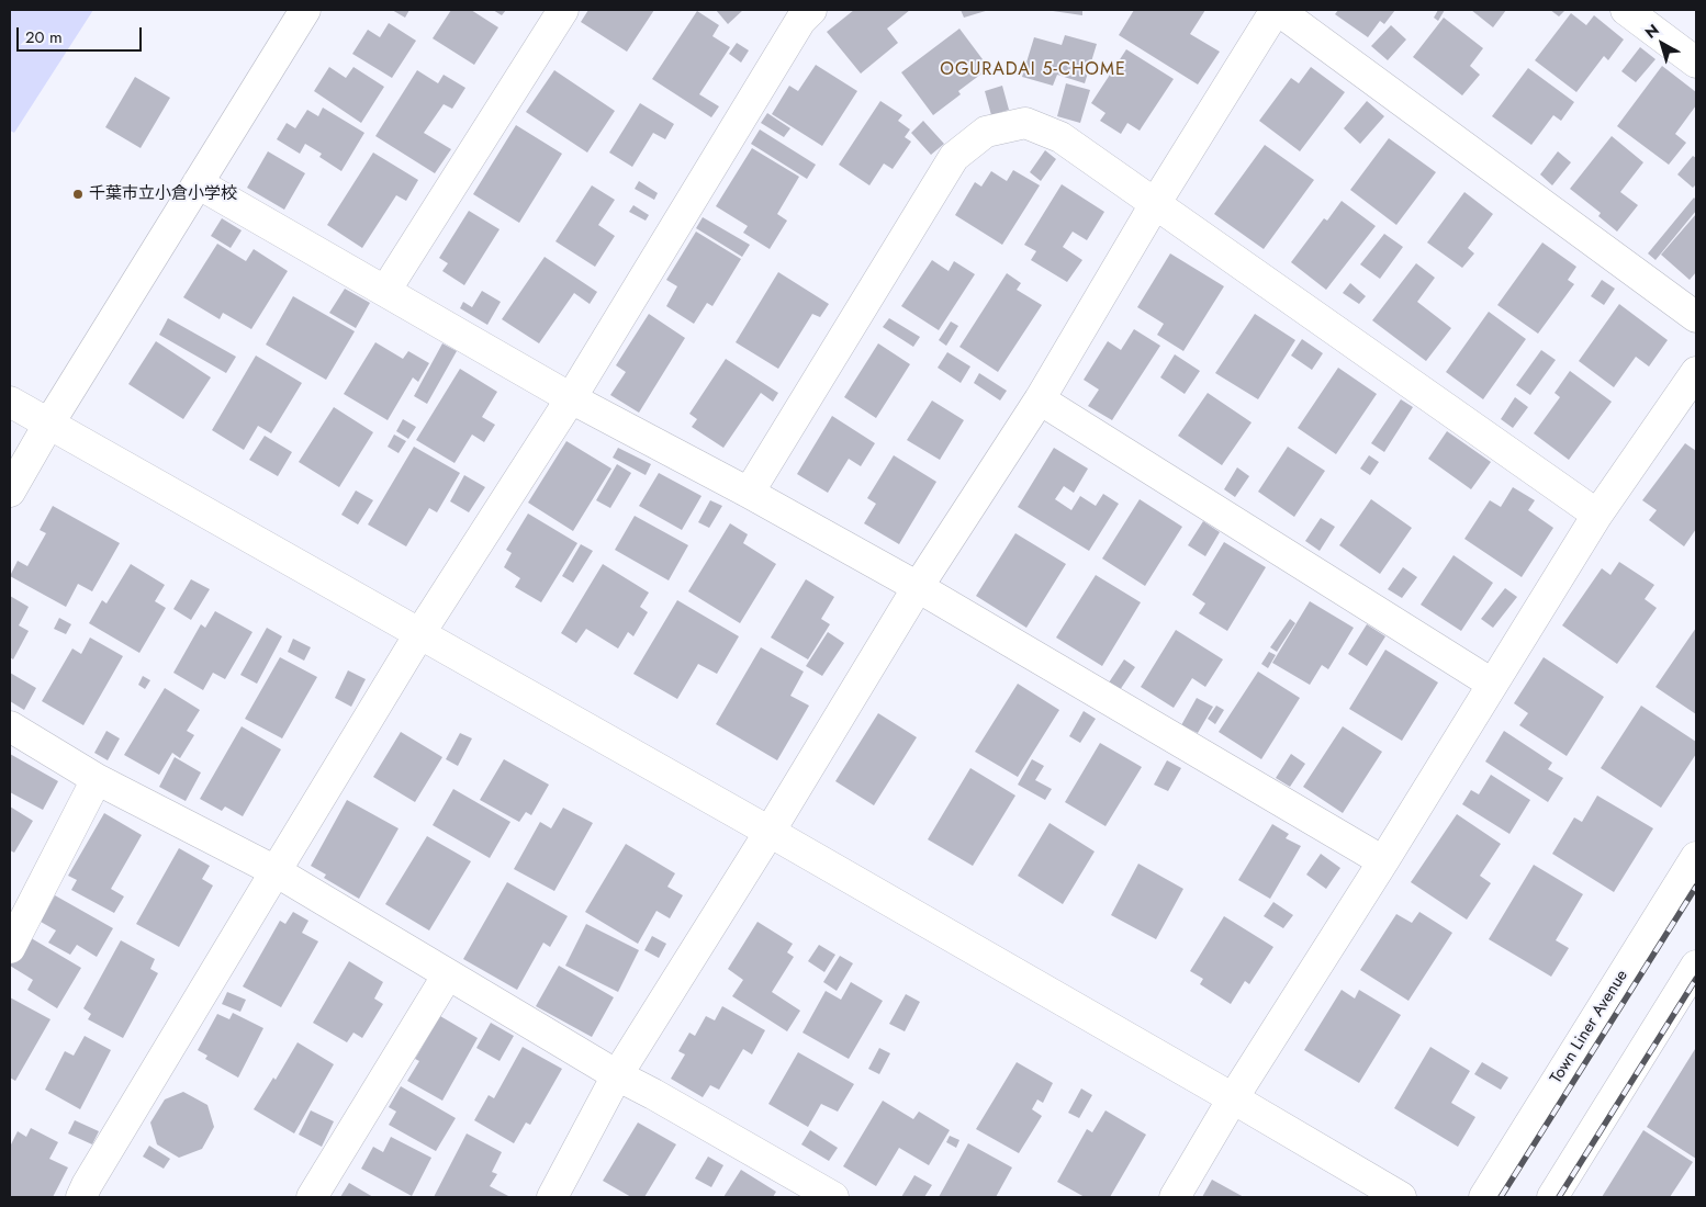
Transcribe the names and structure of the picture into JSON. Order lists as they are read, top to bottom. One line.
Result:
{"streets":{"street":["Town Liner Avenue"]},"districts":["OGURADAI 5-CHOME"],"places":["千葉市立小倉小学校"],"scale_bar":"20 m","north":"top left"}
